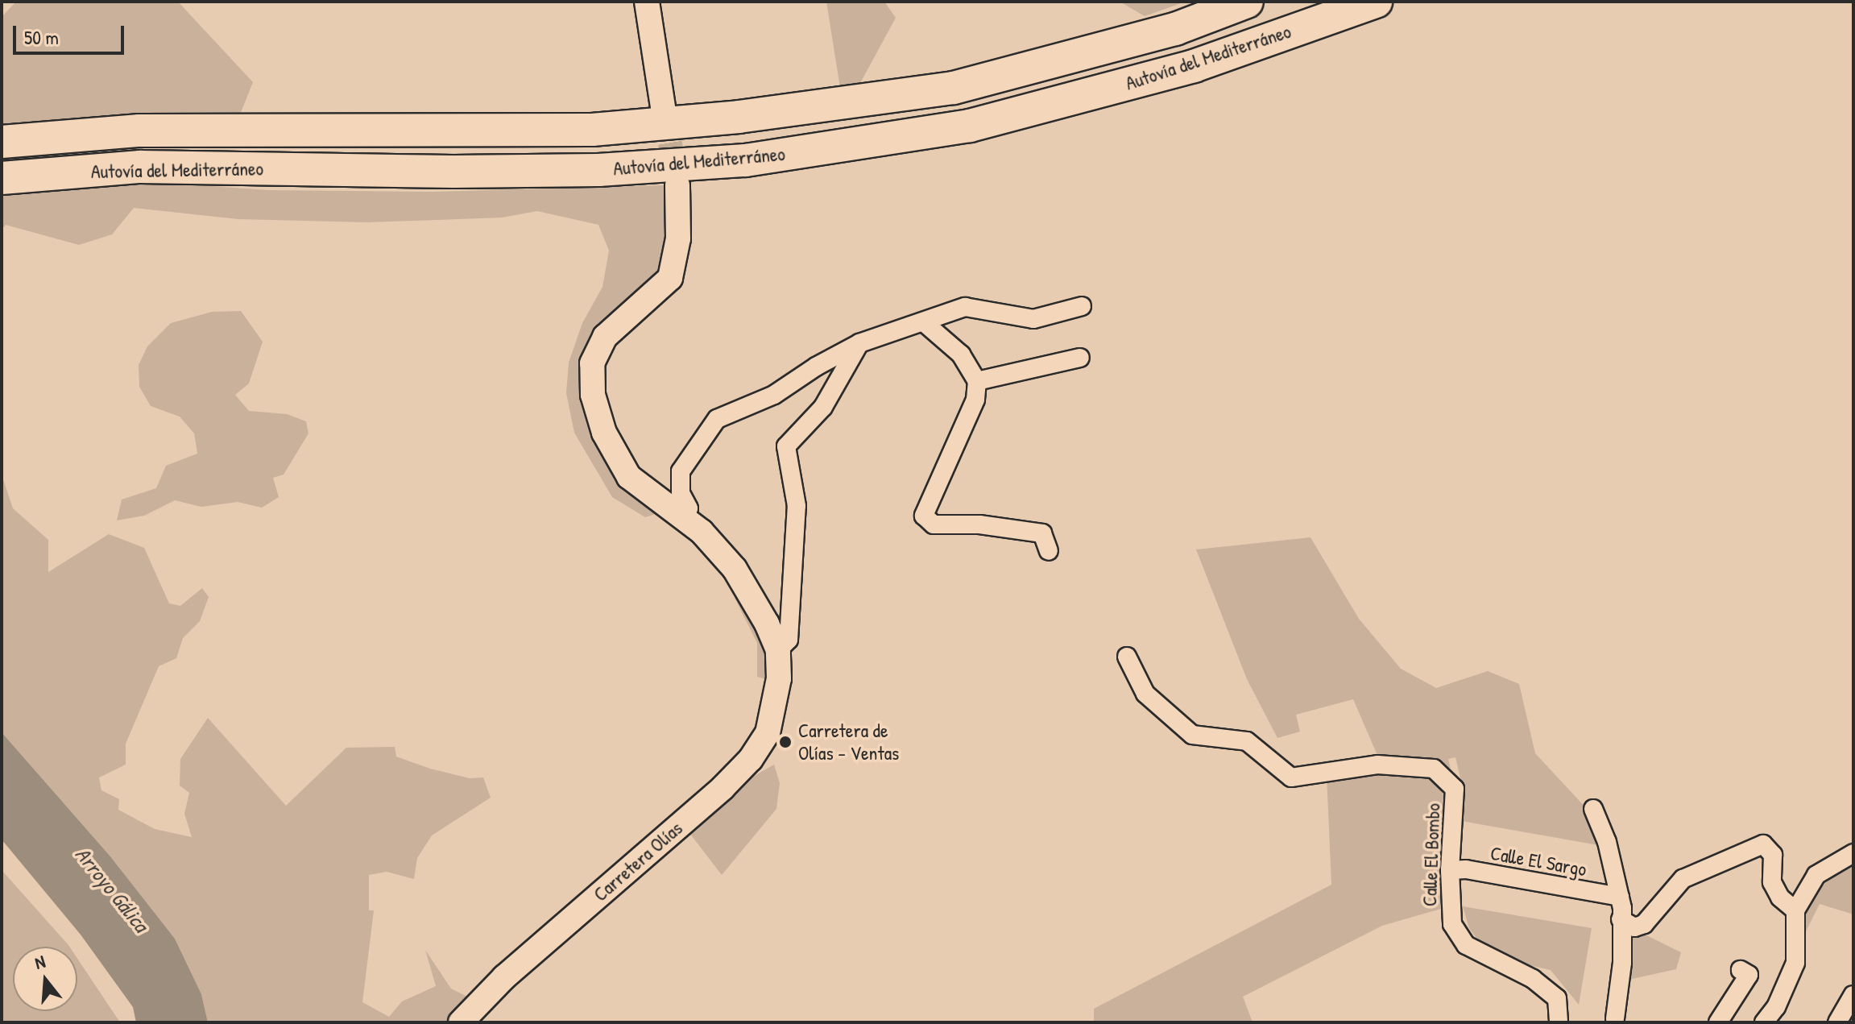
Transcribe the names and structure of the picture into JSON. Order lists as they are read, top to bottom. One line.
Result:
{"streets":{"highway":["Autovía del Mediterráneo"],"main road":["Carretera Olías"],"street":["Calle El Bombo","Calle El Sargo"]},"crossings":[["Calle El Bombo","Calle El Sargo"]],"water":["Arroyo Gálica"],"places":["Carretera de Olías - Ventas"],"scale_bar":"50 m","north":"top"}
